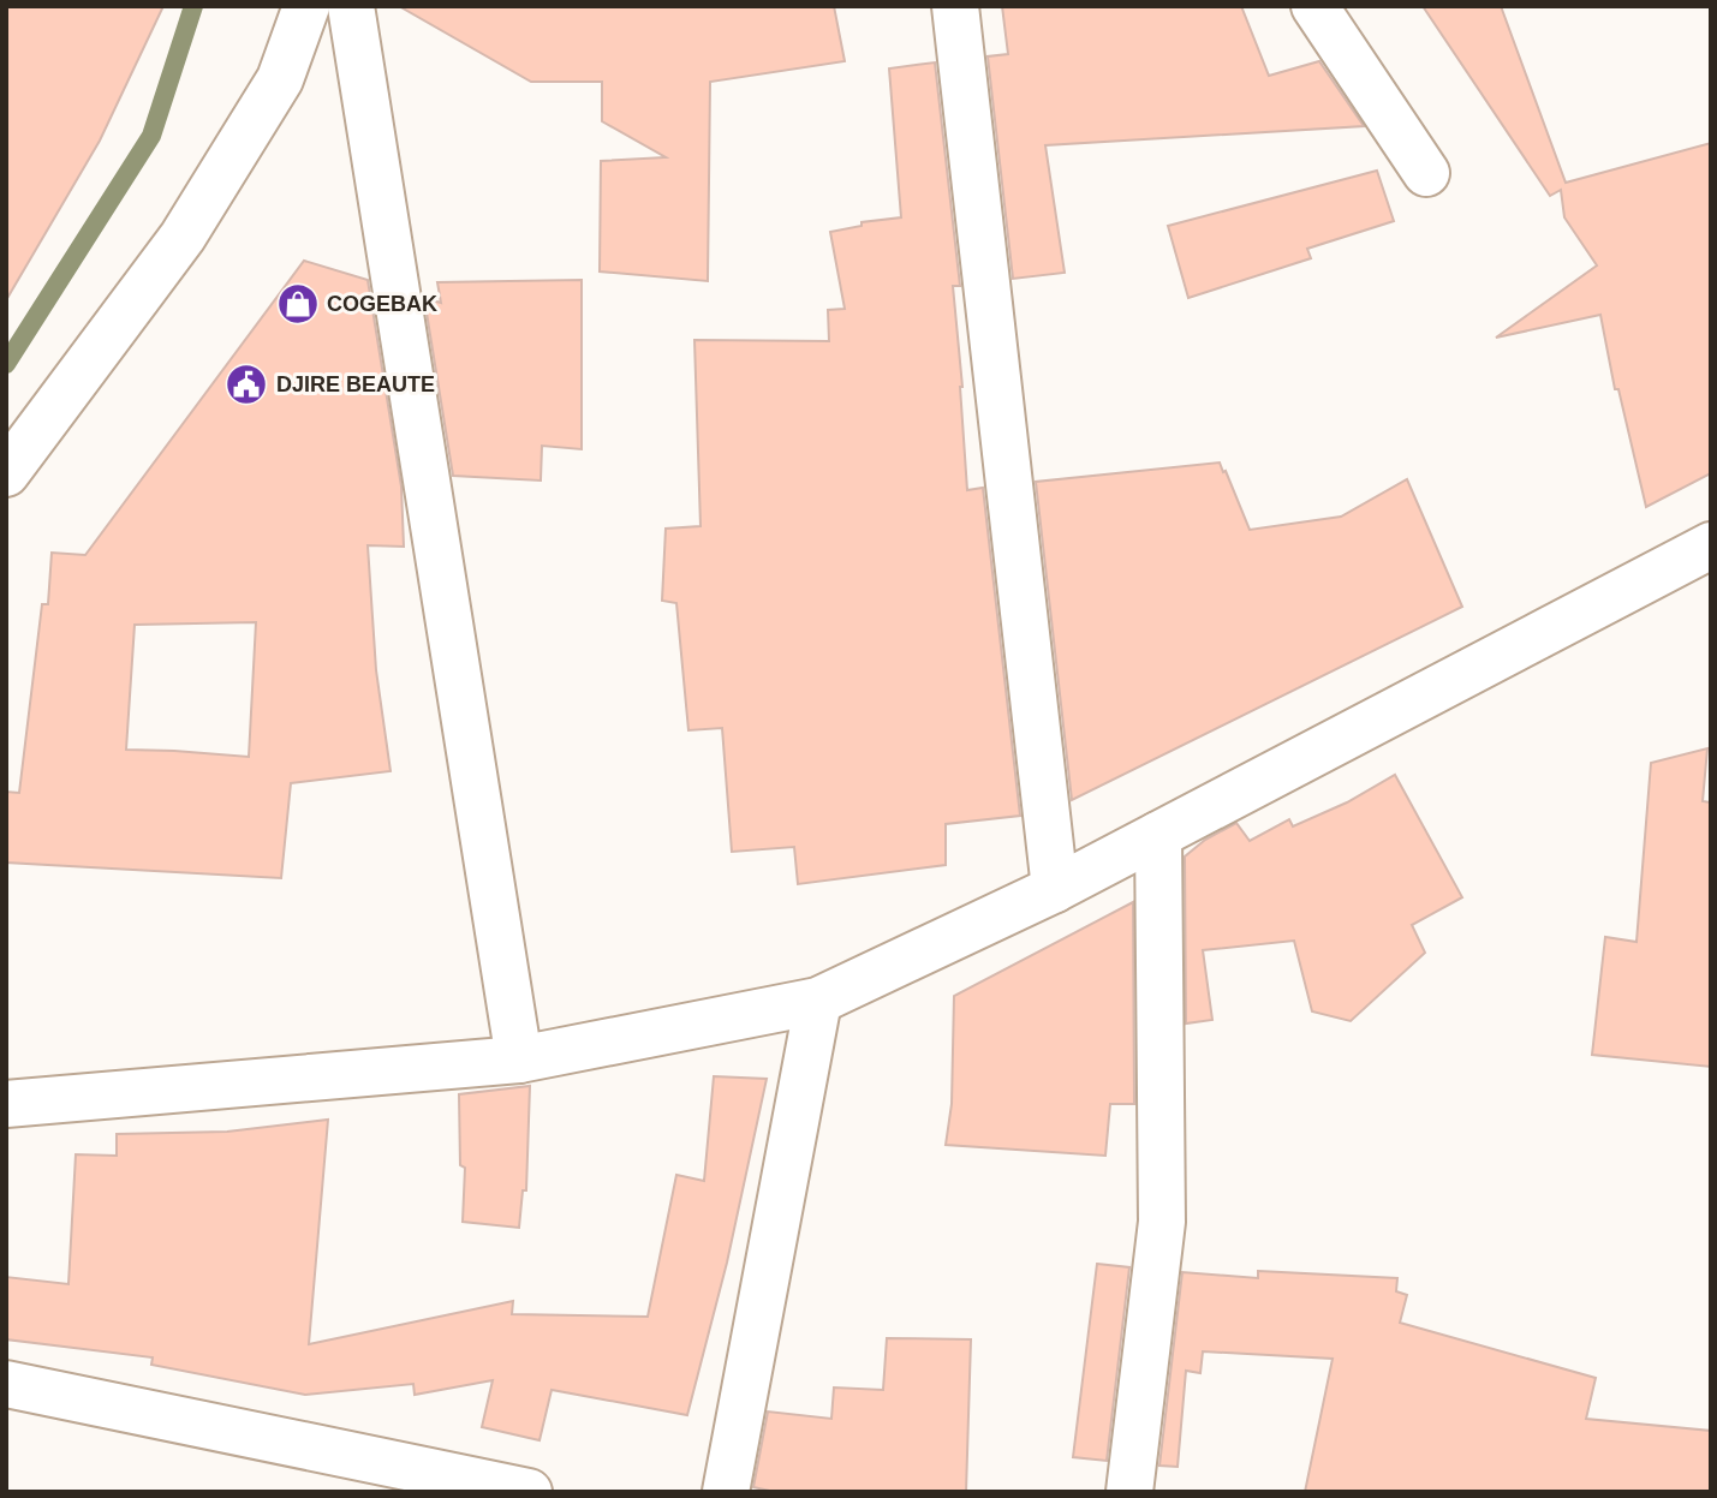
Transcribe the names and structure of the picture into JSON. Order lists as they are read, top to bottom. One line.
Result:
{"places":{"shop":["COGEBAK"],"public building":["DJIRE BEAUTE"]}}
